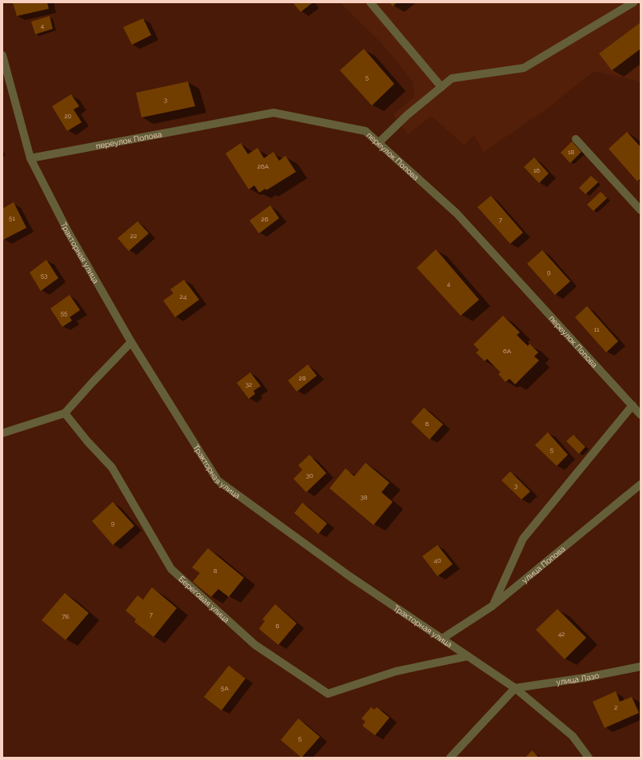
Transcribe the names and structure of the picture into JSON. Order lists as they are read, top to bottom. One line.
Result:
{"streets":{"street":["переулок Попова","Тракторная улица","улица Попова","Береговая улица","улица Лазо"]},"crossings":[["переулок Попова","Тракторная улица"],["Тракторная улица","улица Попова"],["Тракторная улица","Береговая улица"],["Тракторная улица","улица Лазо"]],"house_numbers":["4","5","3","20","18","26А","16","51","26","7","22","9","53","4","24","55","11","6А","28","32","6","5","30","3","38","9","40","8","7","7Б","6","42","5А","2","5"]}
